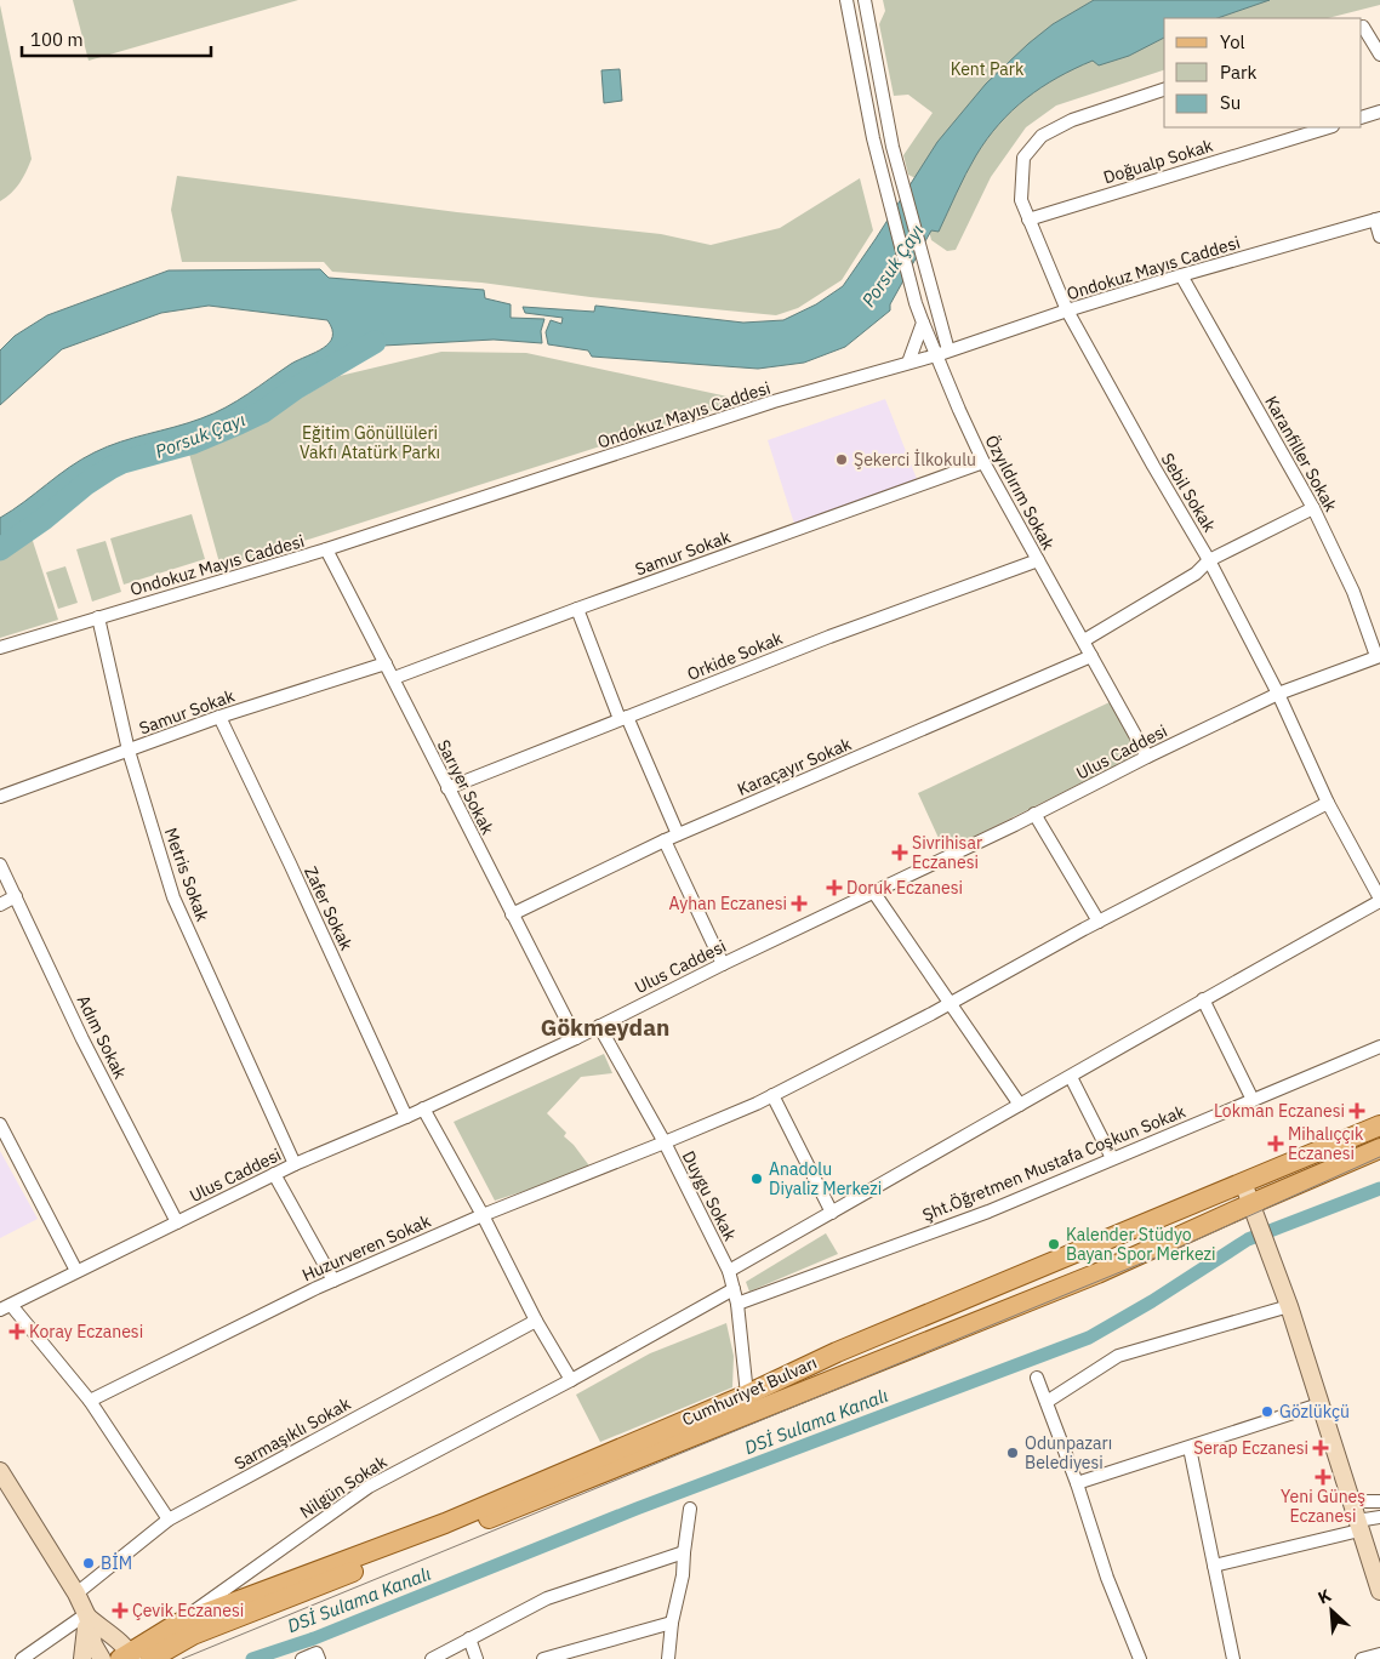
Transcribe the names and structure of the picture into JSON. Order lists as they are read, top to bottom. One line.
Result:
{"streets":{"main road":["Cumhuriyet Bulvarı"],"street":["Doğualp Sokak","Ondokuz Mayıs Caddesi","Karanfiller Sokak","Özyıldırım Sokak","Sebil Sokak","Samur Sokak","Orkide Sokak","Ulus Caddesi","Karaçayır Sokak","Sarıyer Sokak","Metris Sokak","Zafer Sokak","Adım Sokak","Şht.Öğretmen Mustafa Coşkun Sokak","Duygu Sokak","Huzurveren Sokak","Sarmaşıklı Sokak","Nilgün Sokak"]},"crossings":[["Doğualp Sokak","Sebil Sokak"],["Ondokuz Mayıs Caddesi","Karanfiller Sokak"],["Ondokuz Mayıs Caddesi","Özyıldırım Sokak"],["Ondokuz Mayıs Caddesi","Sebil Sokak"],["Ondokuz Mayıs Caddesi","Sarıyer Sokak"],["Ondokuz Mayıs Caddesi","Metris Sokak"],["Karanfiller Sokak","Ulus Caddesi"],["Özyıldırım Sokak","Samur Sokak"],["Özyıldırım Sokak","Orkide Sokak"],["Özyıldırım Sokak","Ulus Caddesi"],["Özyıldırım Sokak","Karaçayır Sokak"],["Sebil Sokak","Ulus Caddesi"],["Sebil Sokak","Huzurveren Sokak"],["Samur Sokak","Sarıyer Sokak"],["Samur Sokak","Metris Sokak"],["Samur Sokak","Zafer Sokak"],["Orkide Sokak","Sarıyer Sokak"],["Ulus Caddesi","Sarıyer Sokak"],["Ulus Caddesi","Metris Sokak"],["Ulus Caddesi","Zafer Sokak"],["Ulus Caddesi","Adım Sokak"],["Ulus Caddesi","Duygu Sokak"],["Karaçayır Sokak","Sarıyer Sokak"],["Şht.Öğretmen Mustafa Coşkun Sokak","Duygu Sokak"],["Duygu Sokak","Huzurveren Sokak"],["Duygu Sokak","Cumhuriyet Bulvarı"],["Duygu Sokak","Nilgün Sokak"],["Cumhuriyet Bulvarı","Nilgün Sokak"]],"districts":["Gökmeydan"],"water":["Porsuk Çayı","DSİ Sulama Kanalı"],"parks":["Kent Park","Eğitim Gönüllüleri Vakfı Atatürk Parkı"],"places":{"other":["Şekerci İlkokulu","Anadolu Diyaliz Merkezi","Kalender Stüdyo Bayan Spor Merkezi","Gözlükçü","Odunpazarı Belediyesi","BİM"],"health":["Sivrihisar Eczanesi","Doruk Eczanesi","Ayhan Eczanesi","Lokman Eczanesi","Mihalıççık Eczanesi","Koray Eczanesi","Serap Eczanesi","Yeni Güneş Eczanesi","Çevik Eczanesi"]},"legend":["Yol","Park","Su"],"scale_bar":"100 m","north":"top left"}
